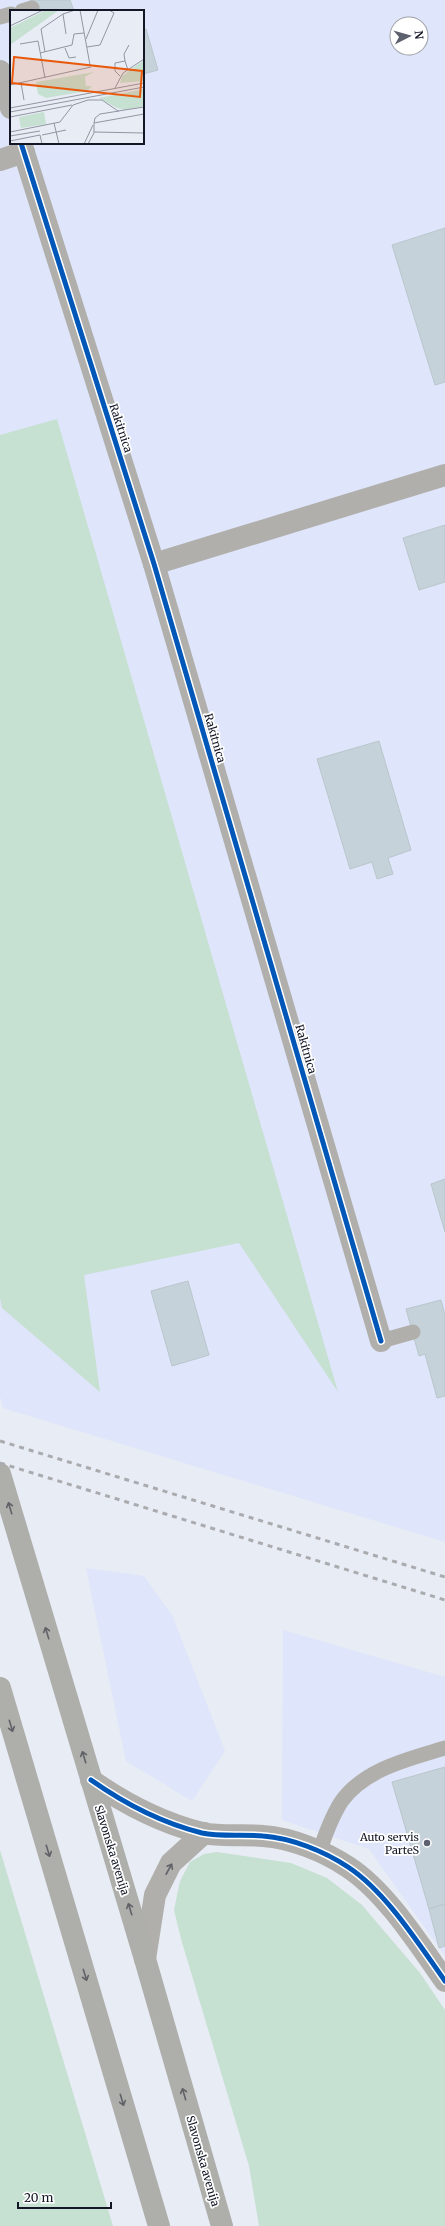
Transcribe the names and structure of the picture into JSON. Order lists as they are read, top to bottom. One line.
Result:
{"streets":{"main road":["Slavonska avenija"],"street":["Rakitnica"]},"places":["Auto servis ParteS"],"scale_bar":"20 m","north":"right"}
